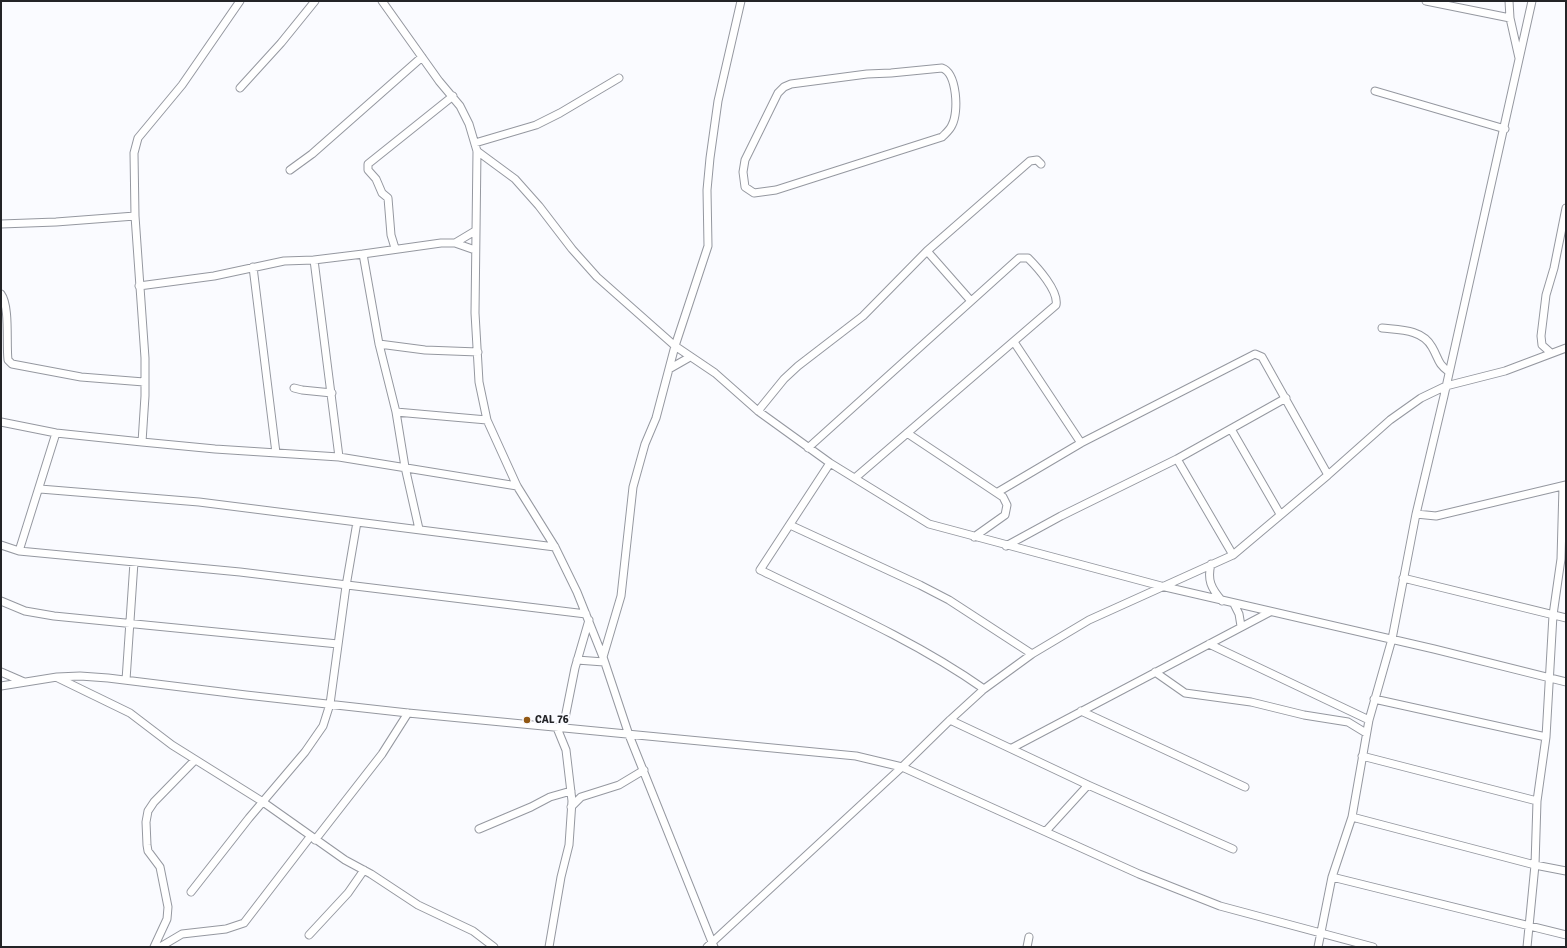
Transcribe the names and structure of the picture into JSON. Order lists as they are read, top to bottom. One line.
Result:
{"places":["CAL 76"]}
